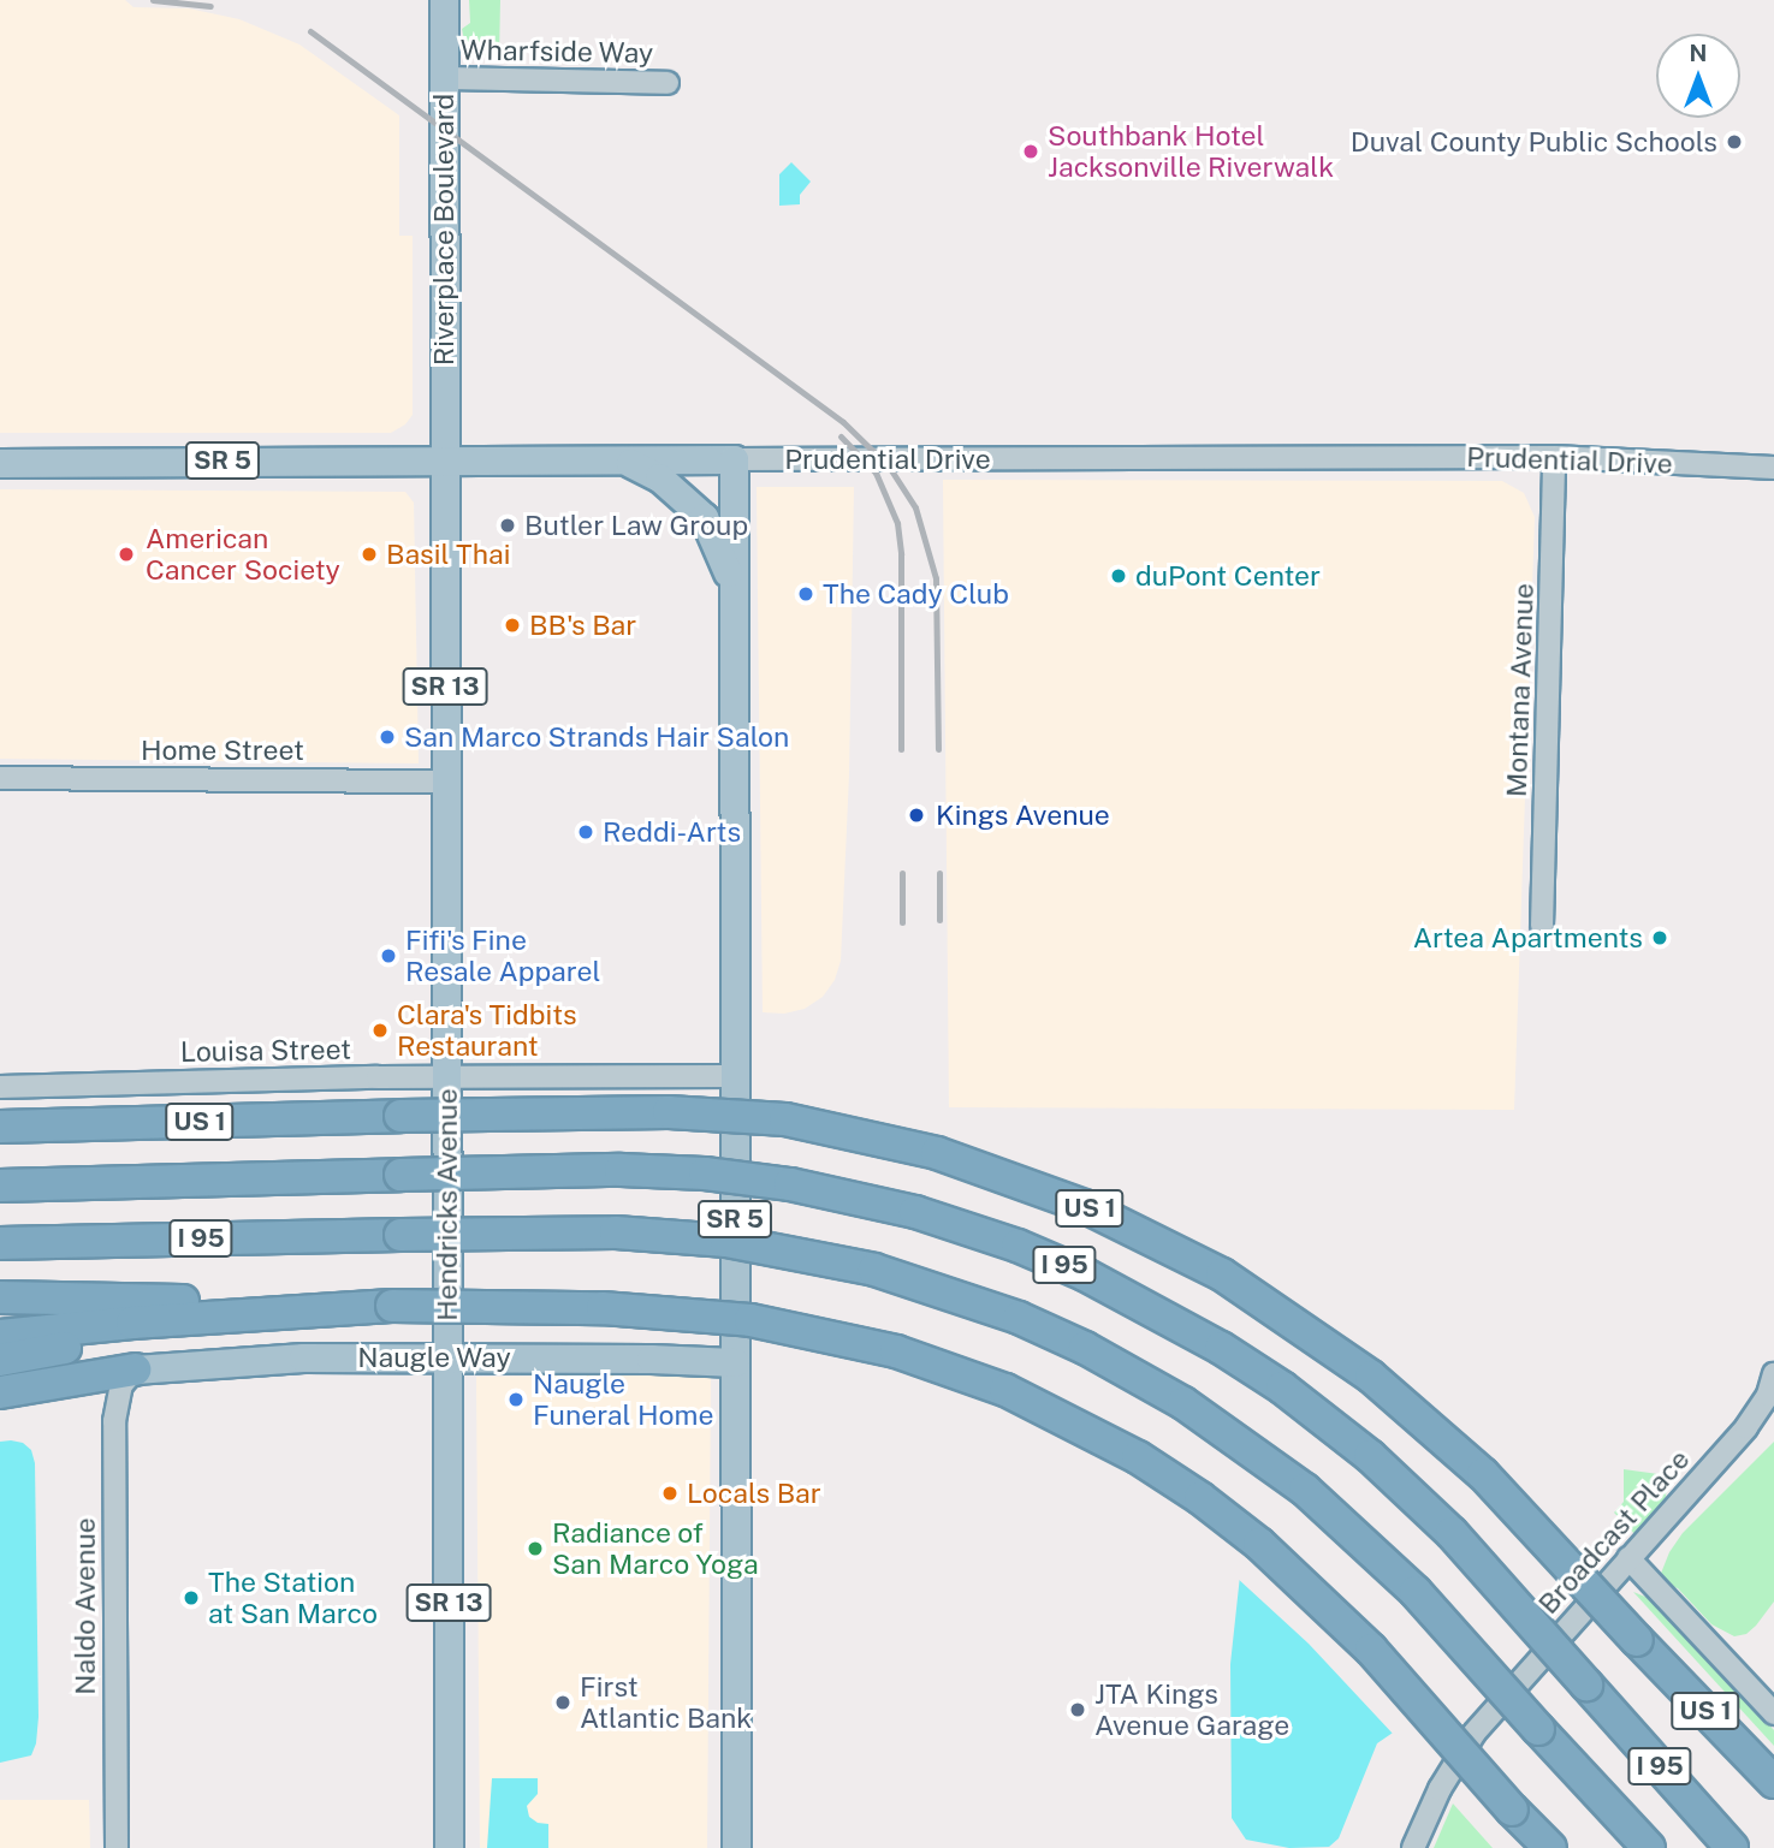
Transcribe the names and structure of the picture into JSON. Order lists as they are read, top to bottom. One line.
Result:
{"streets":{"highway":["US 1","I 95"],"main road":["Riverplace Boulevard","Prudential Drive","SR 5","SR 13","Hendricks Avenue","Naugle Way"],"street":["Wharfside Way","Montana Avenue","Home Street","Louisa Street","Broadcast Place","Naldo Avenue"]},"crossings":[["Wharfside Way","Riverplace Boulevard"],["Riverplace Boulevard","Prudential Drive"],["Riverplace Boulevard","Hendricks Avenue"],["Prudential Drive","SR 5"],["Prudential Drive","Montana Avenue"],["Prudential Drive","Hendricks Avenue"],["SR 5","Louisa Street"],["SR 5","Naugle Way"],["Home Street","Hendricks Avenue"],["Louisa Street","Hendricks Avenue"],["Hendricks Avenue","Naugle Way"],["Naugle Way","Naldo Avenue"]],"places":["Duval County Public Schools","Southbank Hotel Jacksonville Riverwalk","Butler Law Group","American Cancer Society","Basil Thai","duPont Center","The Cady Club","BB's Bar","San Marco Strands Hair Salon","Kings Avenue","Reddi-Arts","Artea Apartments","Fifi's Fine Resale Apparel","Clara's Tidbits Restaurant","Naugle Funeral Home","Locals Bar","Radiance of San Marco Yoga","The Station at San Marco","First Atlantic Bank","JTA Kings Avenue Garage"],"north":"top"}
